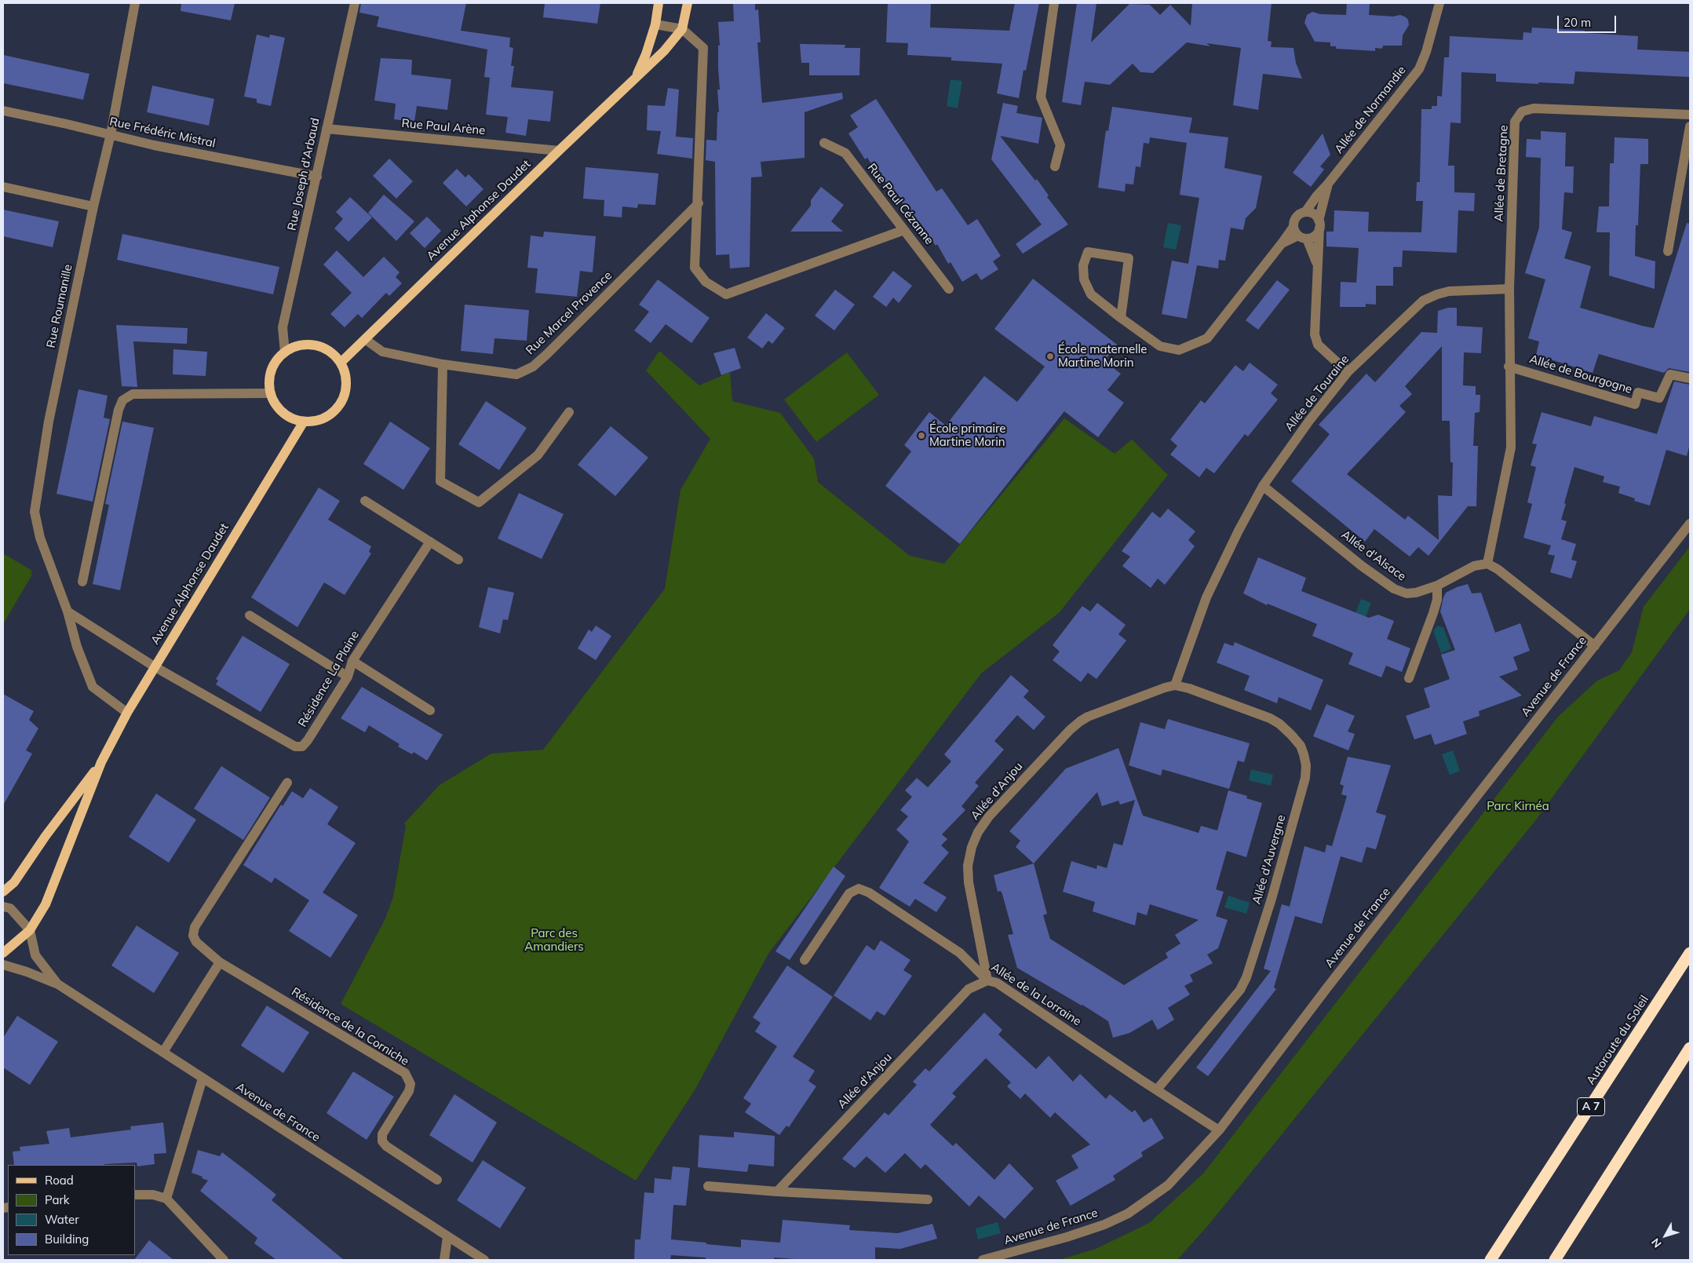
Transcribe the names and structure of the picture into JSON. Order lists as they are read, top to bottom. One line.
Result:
{"streets":{"highway":["Autoroute du Soleil","A 7"],"main road":["Avenue Alphonse Daudet"],"street":["Allée de Normandie","Rue Paul Arène","Rue Frédéric Mistral","Allée de Bretagne","Rue Joseph d'Arbaud","Rue Paul Cézanne","Rue Roumanille","Rue Marcel Provence","Allée de Bourgogne","Allée de Touraine","Allée d'Alsace","Avenue de France","Résidence La Plaine","Allée d'Anjou","Allée d'Auvergne","Allée de la Lorraine","Résidence de la Corniche"]},"crossings":[["Allée de Normandie","Allée de Touraine"],["Rue Paul Arène","Rue Joseph d'Arbaud"],["Rue Paul Arène","Avenue Alphonse Daudet"],["Rue Frédéric Mistral","Rue Joseph d'Arbaud"],["Rue Frédéric Mistral","Rue Roumanille"],["Allée de Bretagne","Allée de Touraine"],["Rue Joseph d'Arbaud","Avenue Alphonse Daudet"],["Avenue Alphonse Daudet","Rue Roumanille"],["Avenue Alphonse Daudet","Rue Marcel Provence"],["Avenue Alphonse Daudet","Avenue de France"],["Avenue Alphonse Daudet","Résidence La Plaine"],["Allée de Touraine","Allée d'Alsace"],["Allée de Touraine","Allée d'Anjou"],["Allée de Touraine","Allée d'Auvergne"],["Avenue de France","Allée de la Lorraine"],["Allée d'Anjou","Allée d'Auvergne"],["Allée d'Anjou","Allée de la Lorraine"],["Allée d'Auvergne","Allée de la Lorraine"]],"parks":["Parc Kirnéa","Parc des Amandiers"],"places":["École maternelle Martine Morin","École primaire Martine Morin"],"legend":["Road","Park","Water","Building"],"scale_bar":"20 m","north":"bottom left"}
